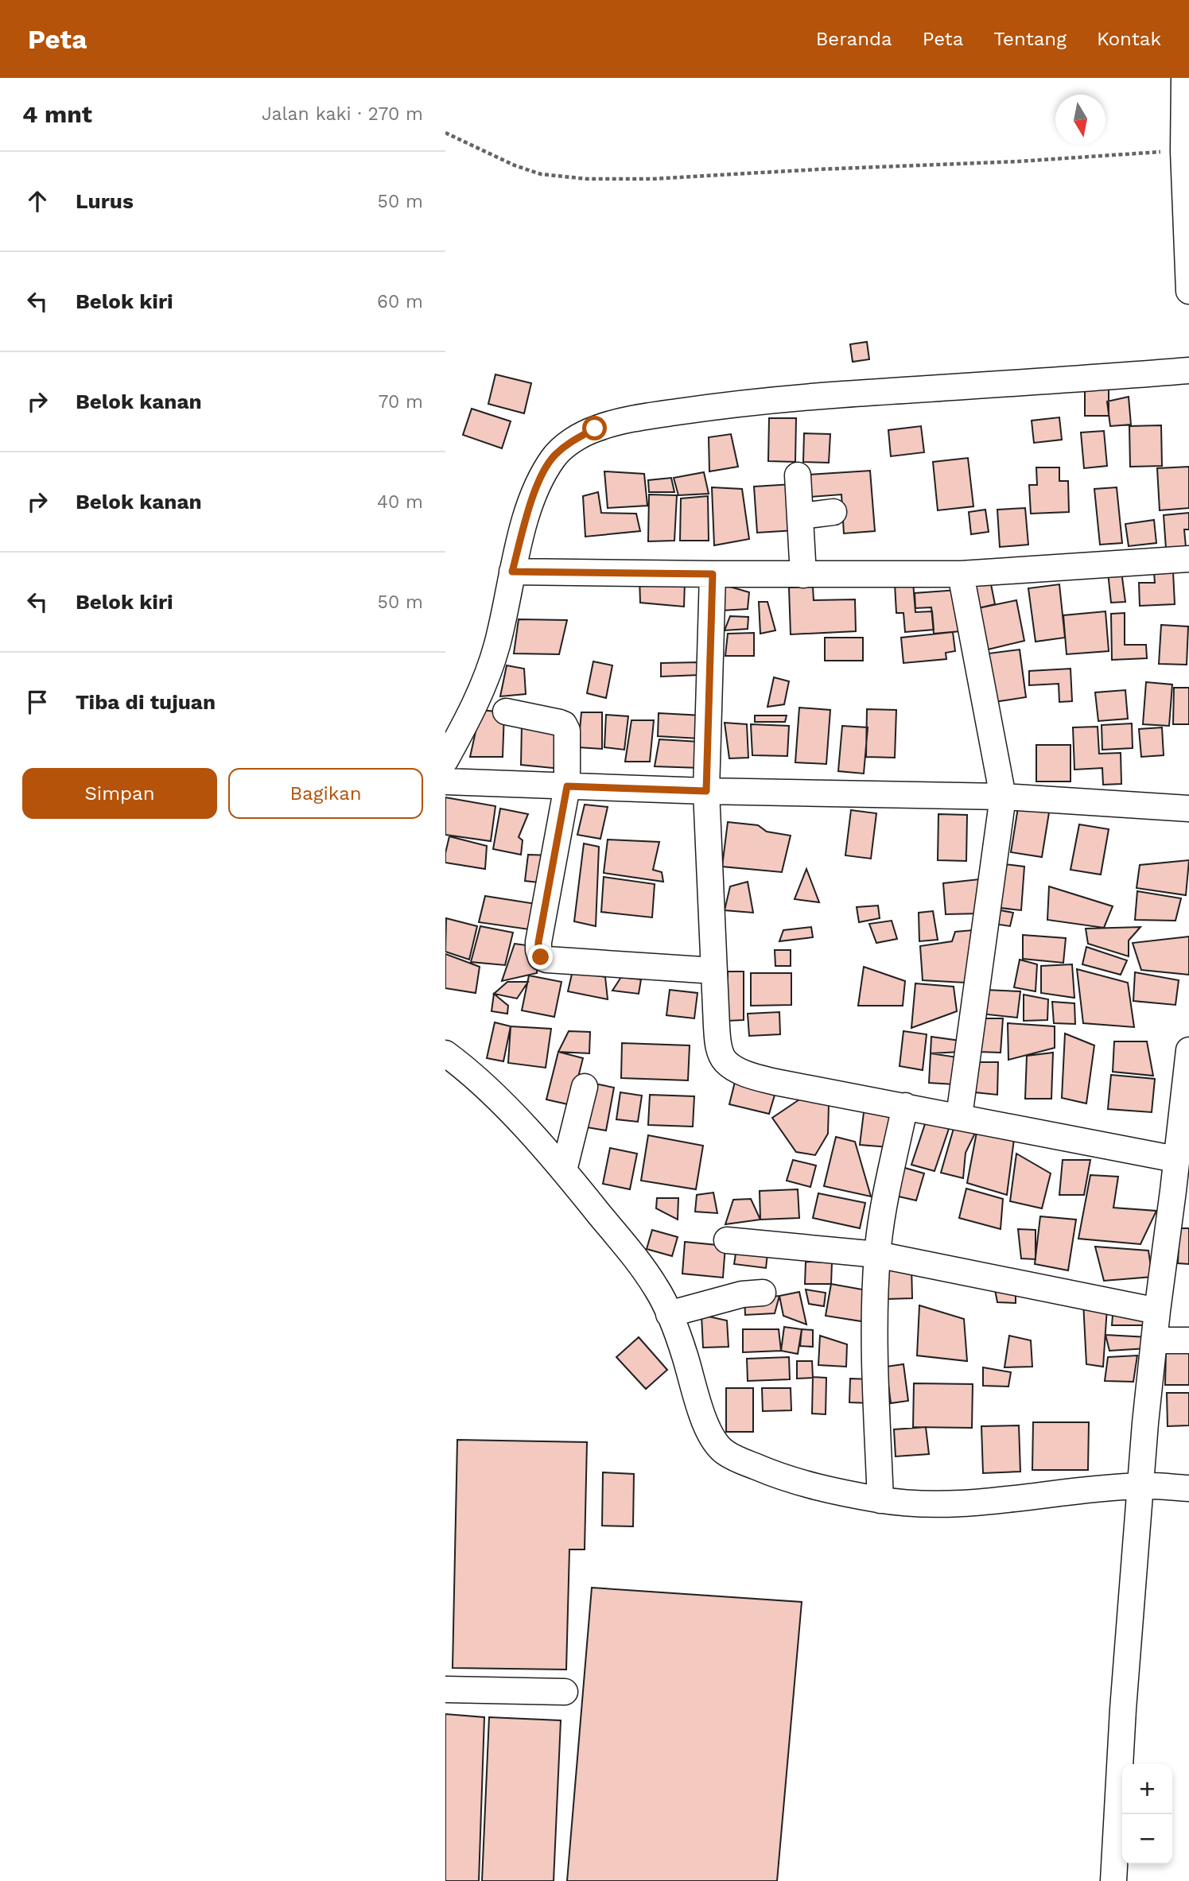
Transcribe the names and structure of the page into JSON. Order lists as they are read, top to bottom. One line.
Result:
{"north":"bottom","page":{"header":"Peta","nav":["Beranda","Peta","Tentang","Kontak"],"heading":["4 mnt","Jalan kaki · 270 m"],"list":[["Lurus","50 m"],["Belok kiri","60 m"],["Belok kanan","70 m"],["Belok kanan","40 m"],["Belok kiri","50 m"],"Tiba di tujuan"],"buttons":["Simpan","Bagikan"],"map_buttons":["+","−"]}}
